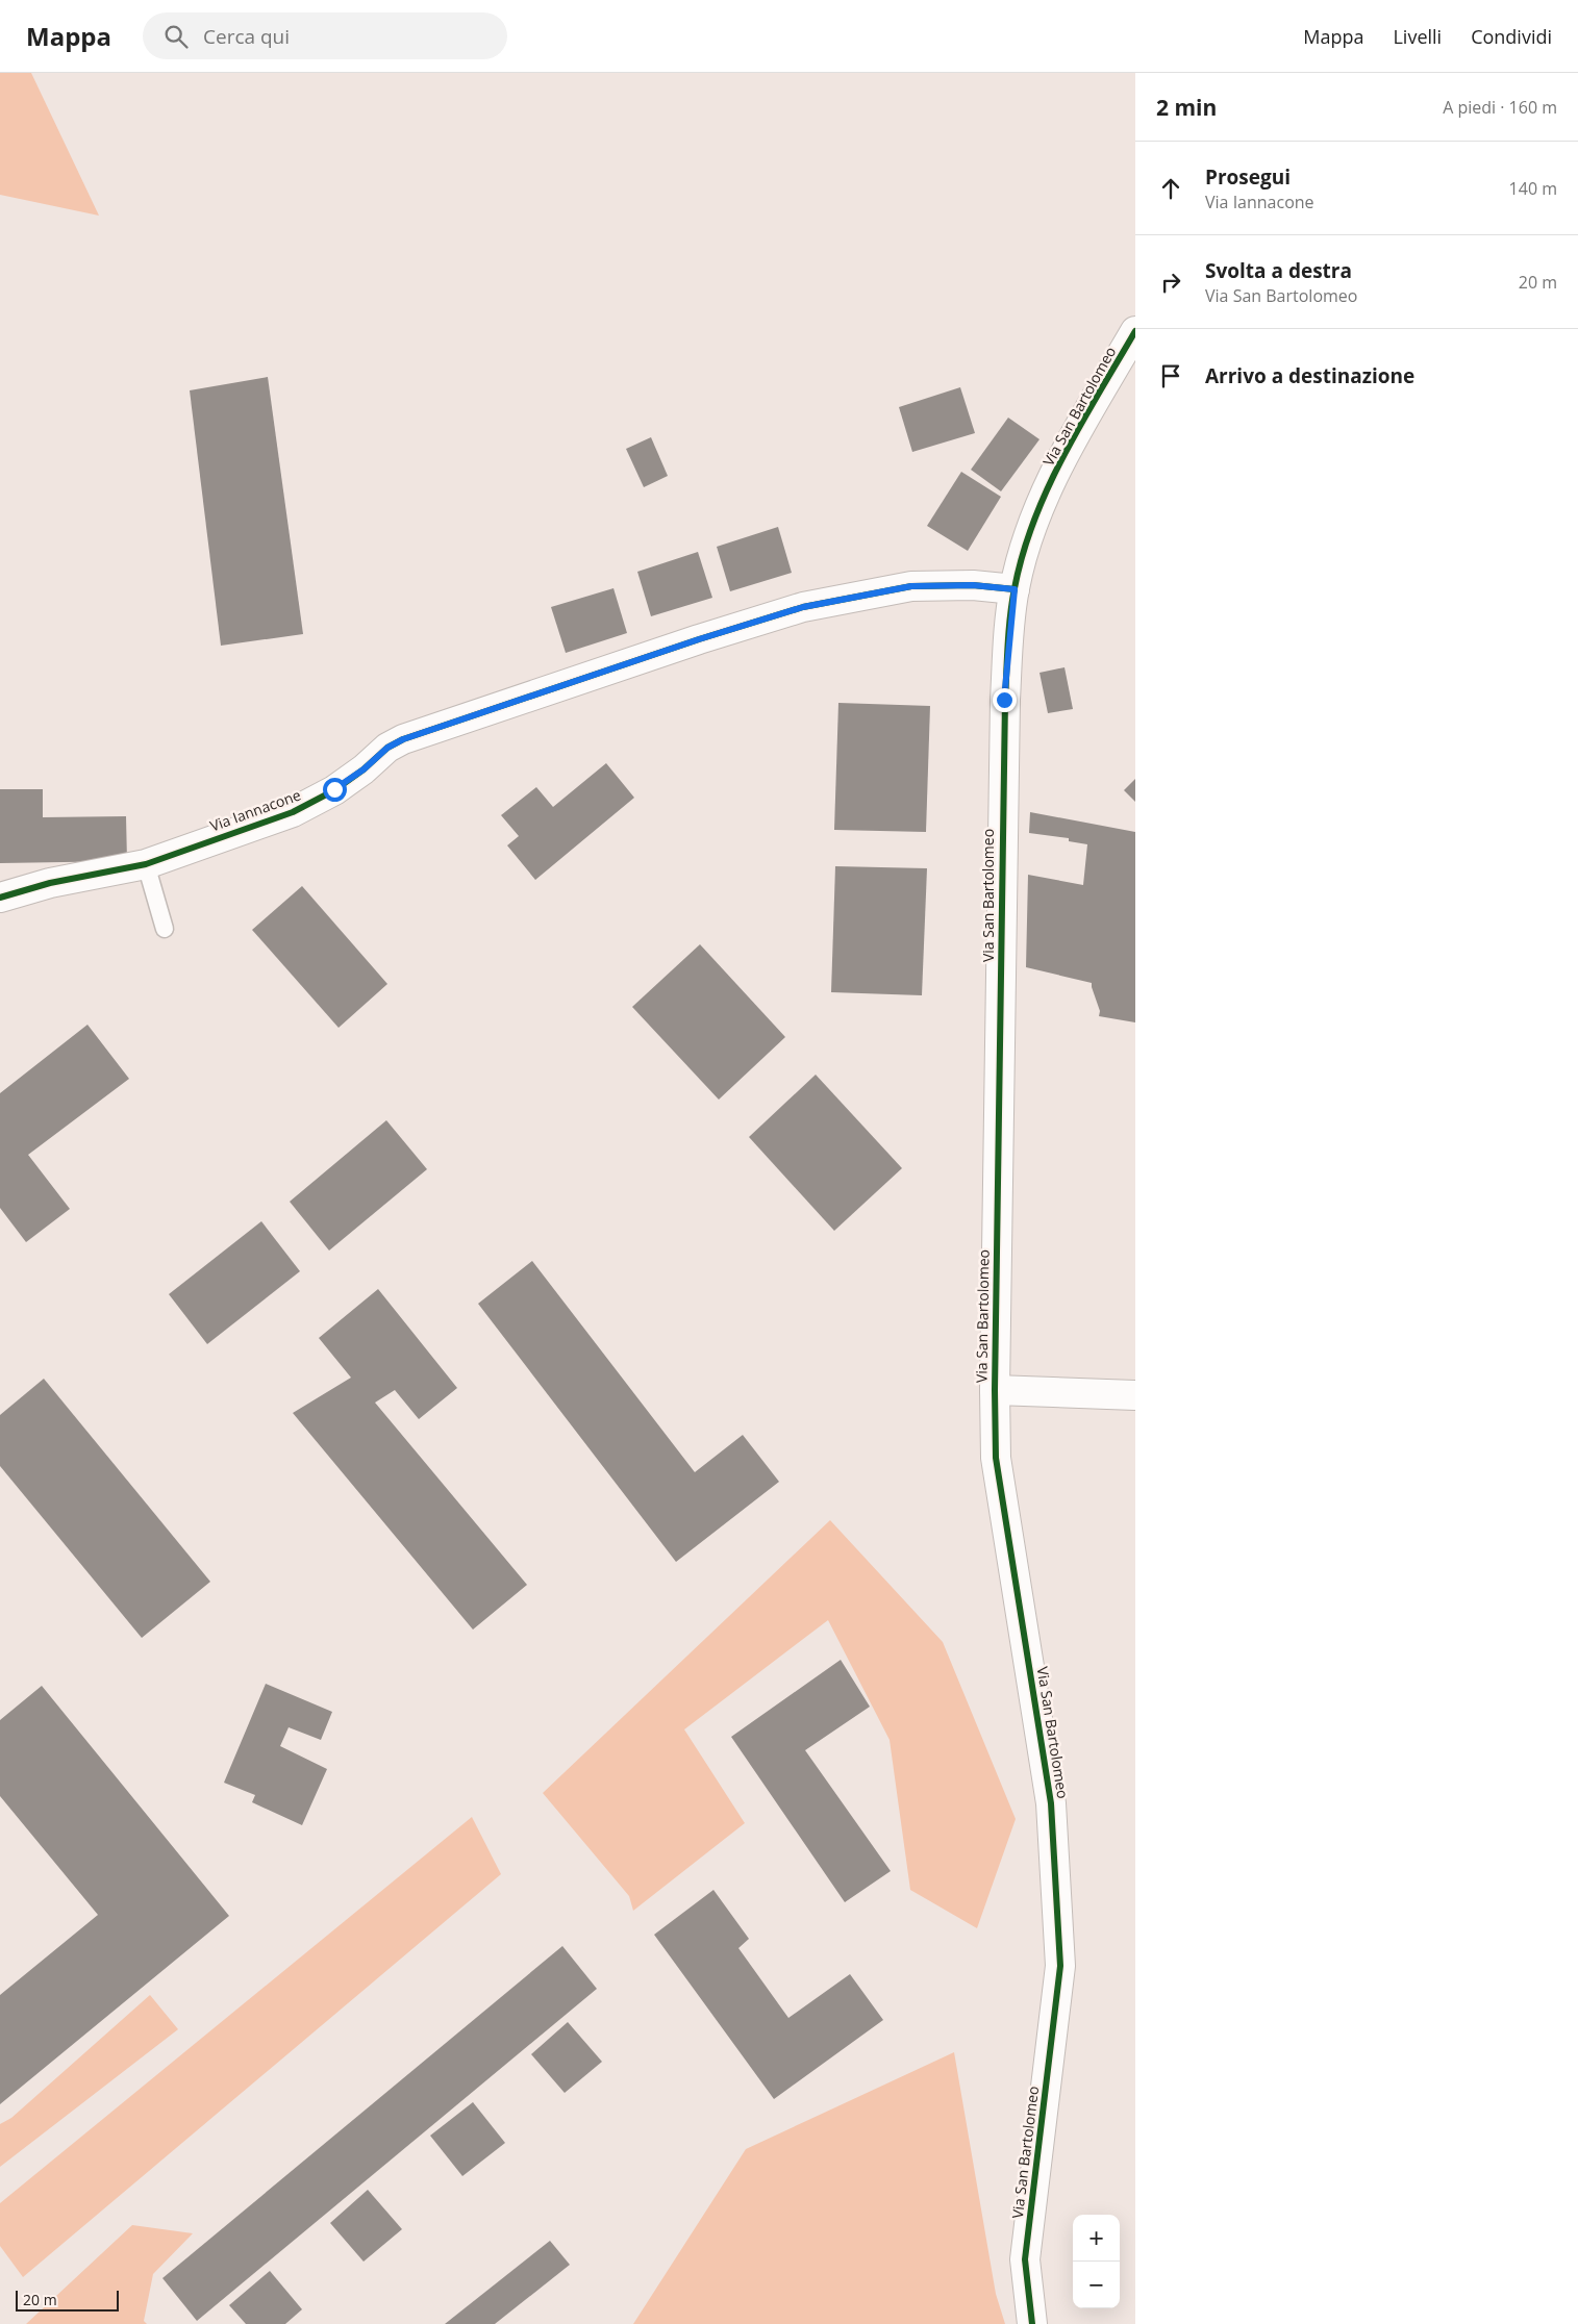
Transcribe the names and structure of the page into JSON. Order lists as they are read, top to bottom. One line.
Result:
{"streets":{"street":["Via San Bartolomeo","Via Iannacone"]},"crossings":[["Via San Bartolomeo","Via Iannacone"]],"scale_bar":"20 m","page":{"header":"Mappa","search":"Cerca qui","nav":["Mappa","Livelli","Condividi"],"heading":["2 min","A piedi · 160 m"],"list":[["Prosegui","Via Iannacone","140 m"],["Svolta a destra","Via San Bartolomeo","20 m"],"Arrivo a destinazione"],"map_buttons":["+","−"],"scale":"20 m"}}
